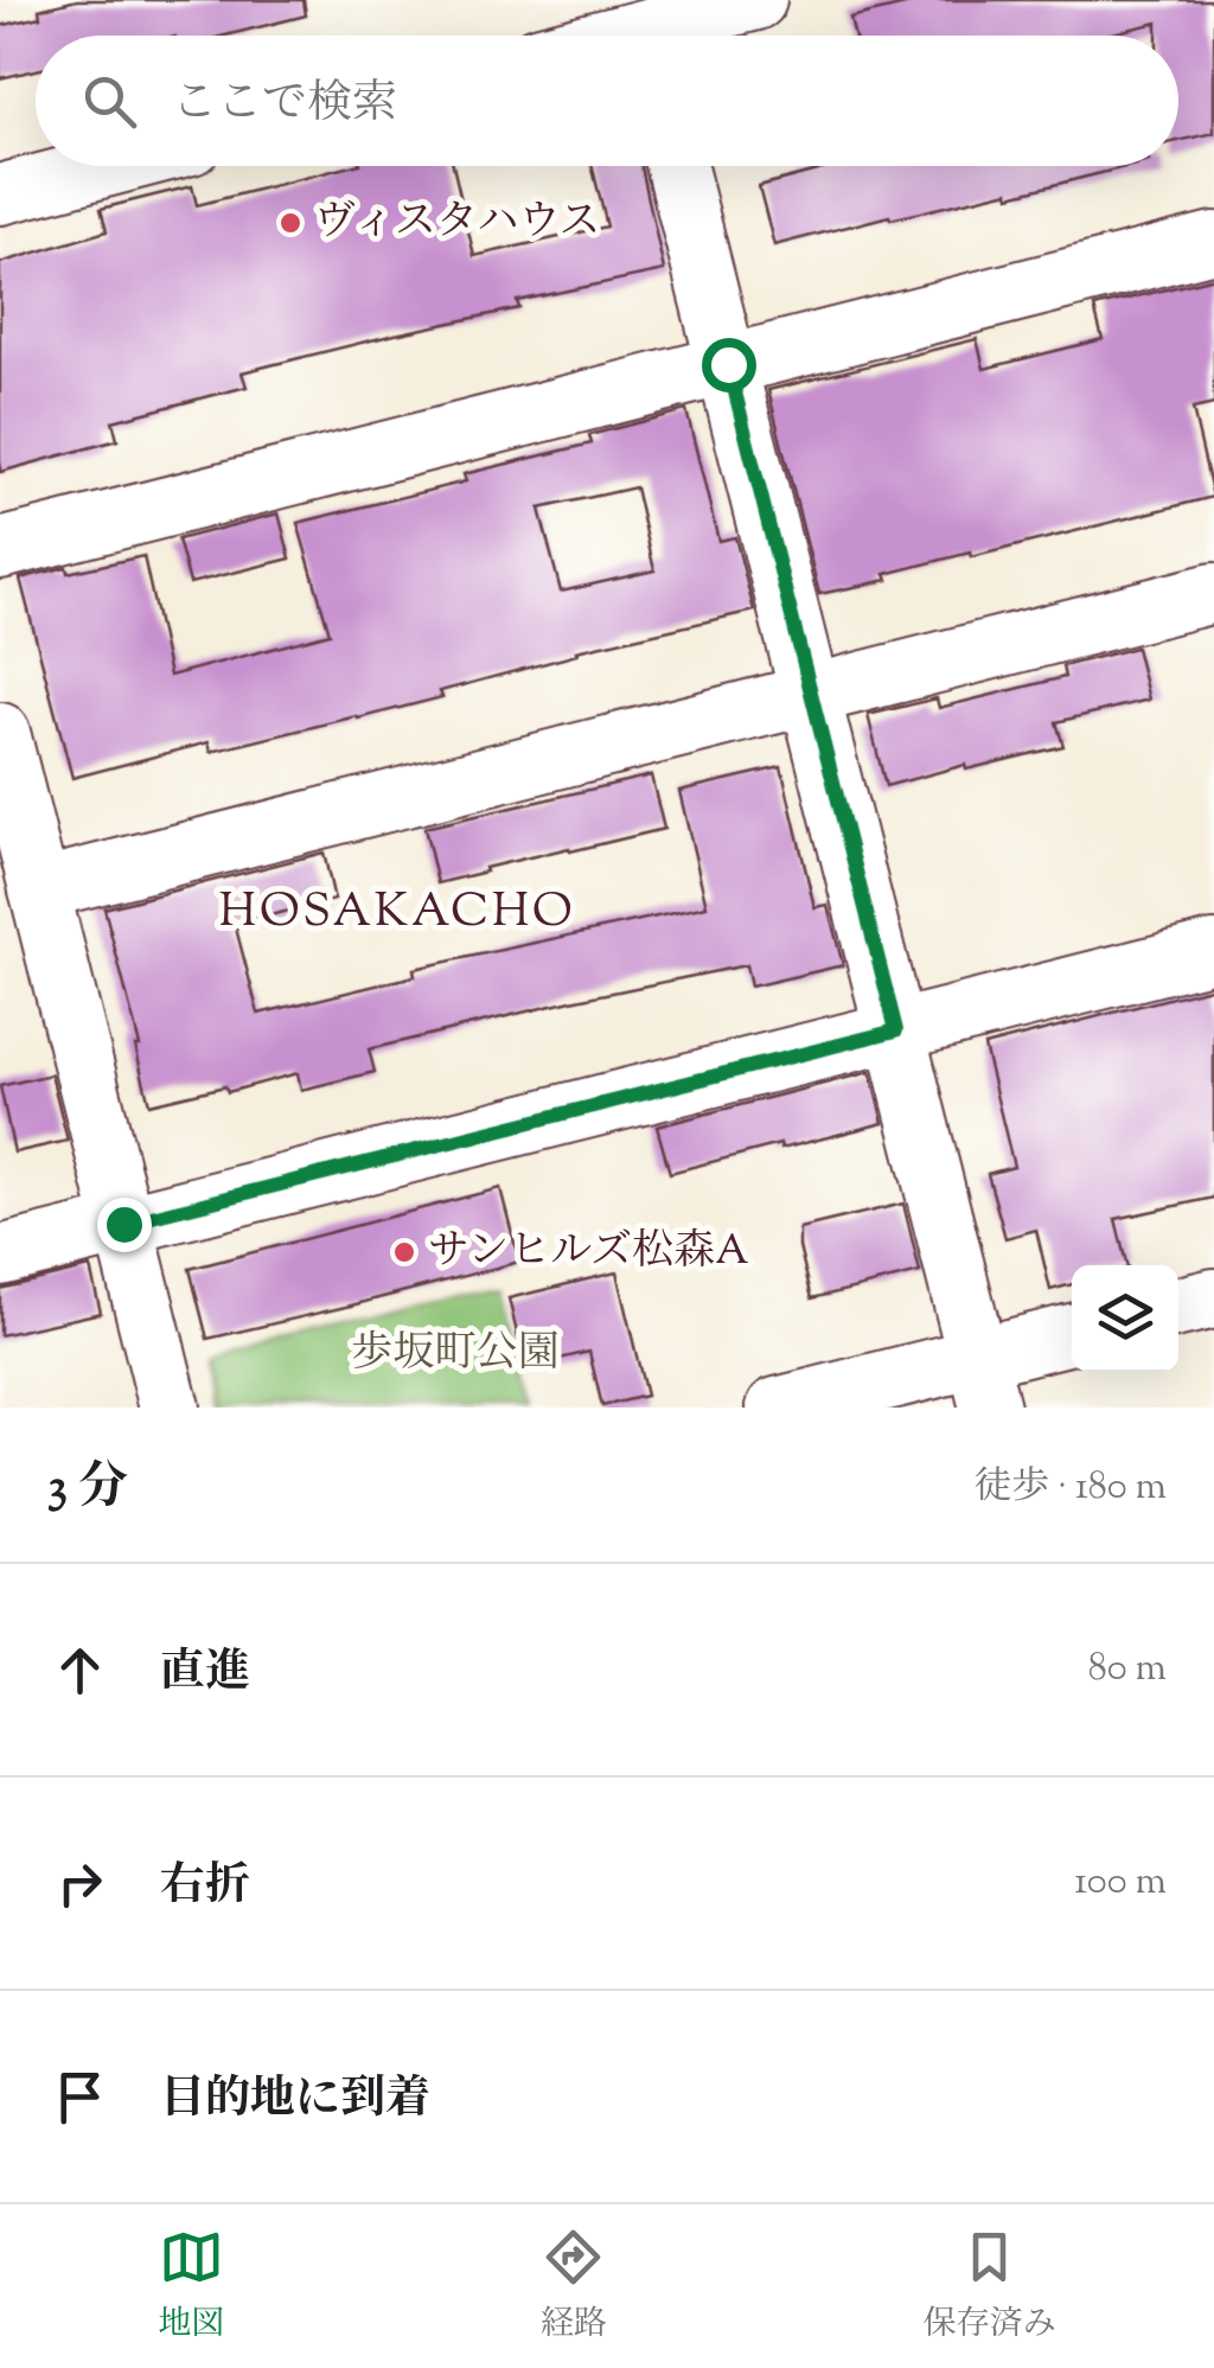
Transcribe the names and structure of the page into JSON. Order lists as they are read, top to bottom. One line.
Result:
{"districts":["HOSAKACHO"],"parks":["歩坂町公園"],"places":["ヴィスタハウス","サンヒルズ松森A"],"page":{"search":"ここで検索","heading":["3 分","徒歩 · 180 m"],"list":[["直進","80 m"],["右折","100 m"],"目的地に到着"],"nav":["地図","経路","保存済み"]}}
